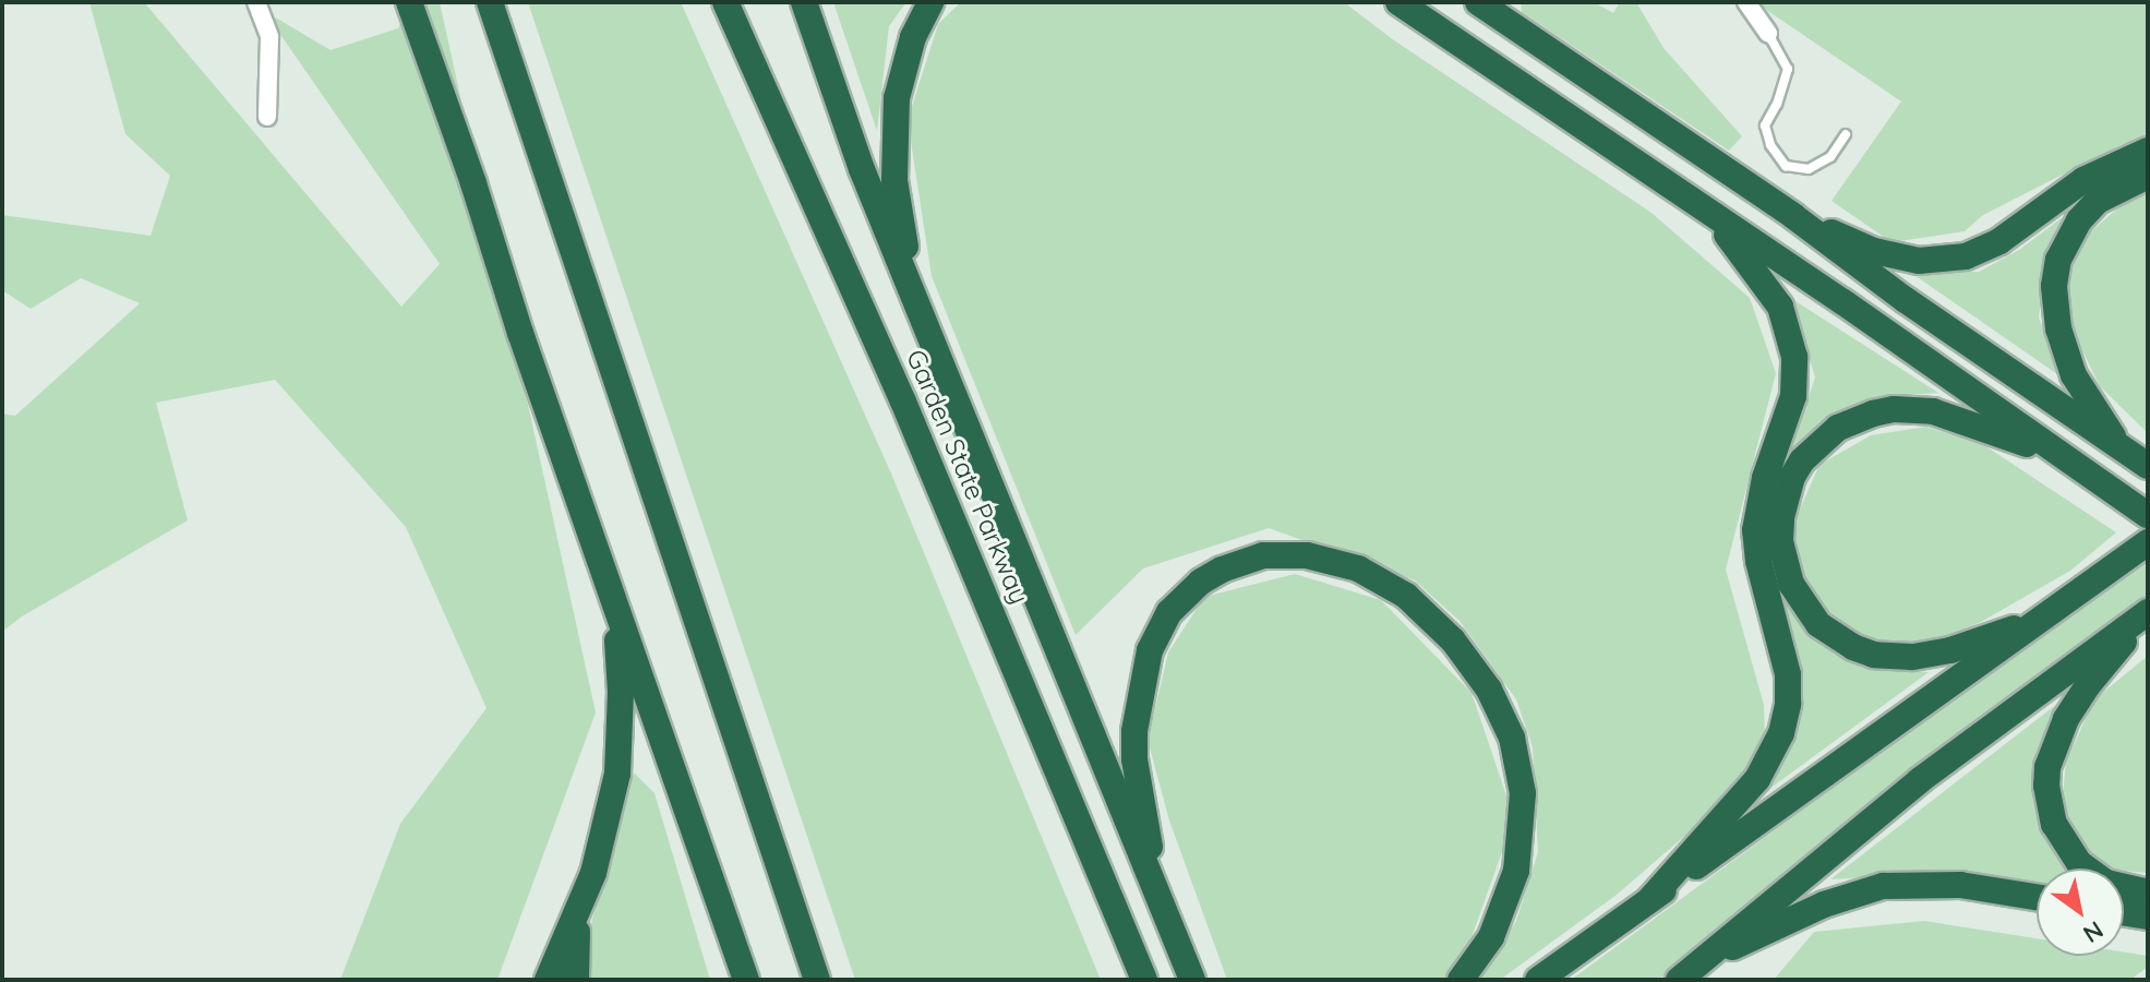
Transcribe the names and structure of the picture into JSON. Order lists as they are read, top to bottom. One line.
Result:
{"streets":{"highway":["Garden State Parkway"]},"north":"bottom right"}
